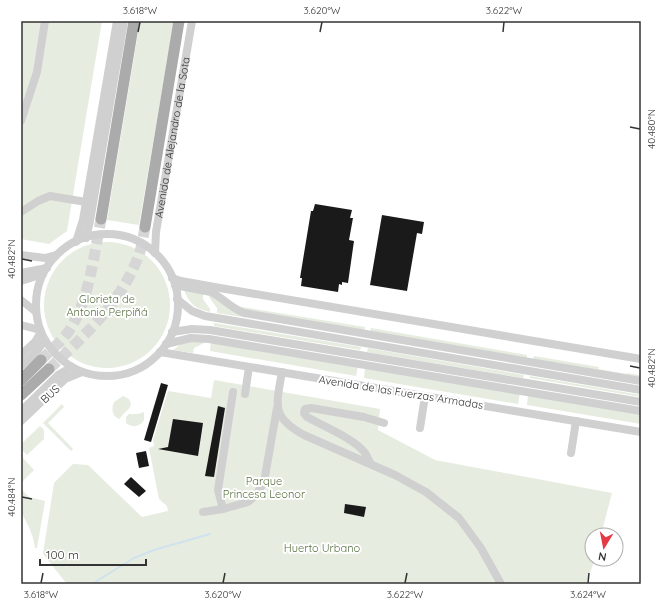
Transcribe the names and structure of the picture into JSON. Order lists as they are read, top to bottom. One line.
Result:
{"streets":{"main road":["Avenida de Alejandro de la Sota"],"street":["Avenida de las Fuerzas Armadas","BUS"]},"crossings":[["Avenida de Alejandro de la Sota","Avenida de las Fuerzas Armadas"],["Avenida de Alejandro de la Sota","BUS"],["Avenida de las Fuerzas Armadas","BUS"]],"parks":["Glorieta de Antonio Perpiñá","Parque Princesa Leonor","Huerto Urbano"],"scale_bar":"100 m","north":"bottom","coordinates":["3.618°W","3.620°W","3.622°W","40.480°N","40.482°N","40.484°N","3.624°W"]}
